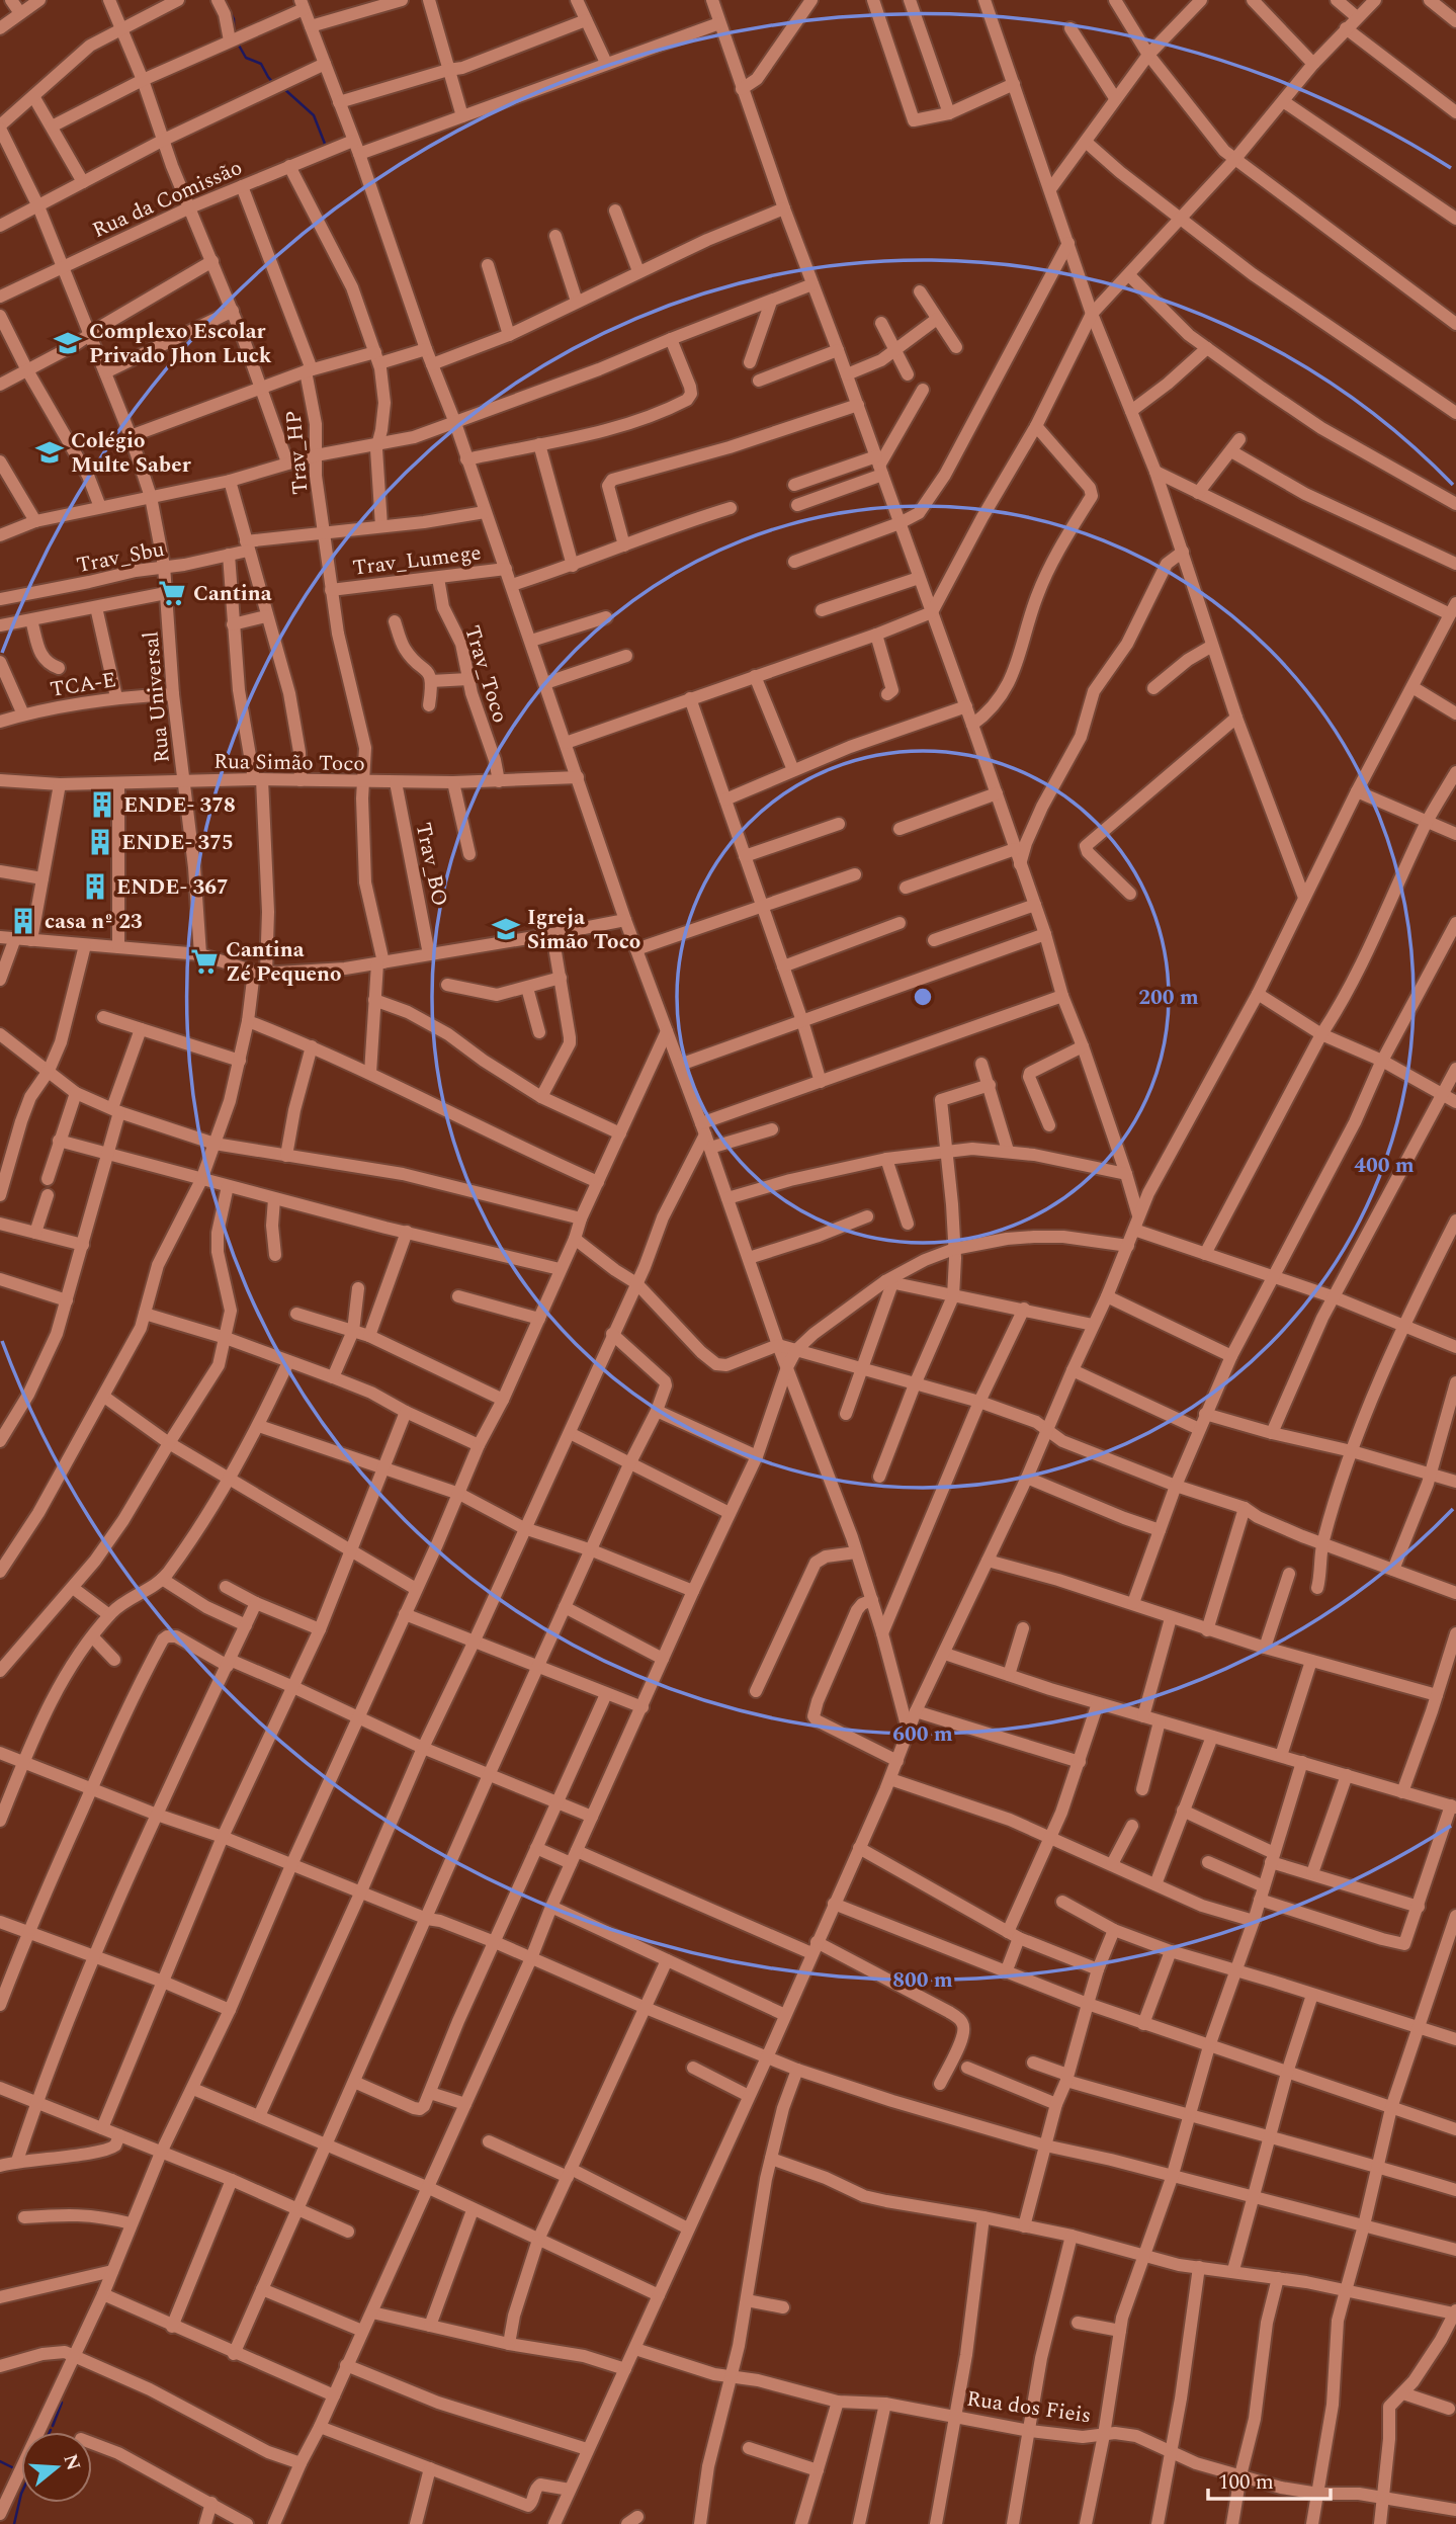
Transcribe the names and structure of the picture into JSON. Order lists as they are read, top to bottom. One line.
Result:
{"streets":{"street":["Rua da Comissão","Trav_HP","Trav_Sbu","Trav_Lumege","Trav_Toco","TCA-E","Rua Universal","Rua Simão Toco","Trav_BO","Rua dos Fieis"]},"crossings":[["Rua da Comissão","Trav_HP"],["Rua da Comissão","Rua Universal"],["Trav_HP","Trav_Sbu"],["Trav_HP","Trav_Lumege"],["Trav_HP","Rua Simão Toco"],["Trav_Sbu","Rua Universal"],["Trav_Lumege","Trav_Toco"],["Trav_Toco","Rua Simão Toco"],["TCA-E","Rua Universal"],["Rua Universal","Rua Simão Toco"],["Rua Simão Toco","Trav_BO"]],"places":{"school or university":["Complexo Escolar Privado Jhon Luck","Colégio Multe Saber","Igreja Simão Toco"],"supermarket":["Cantina","Cantina Zé Pequeno"],"building":["ENDE- 378","ENDE- 375","ENDE- 367","casa nº 23"]},"scale_bar":"100 m","north":"right","rings":["200 m","400 m","600 m","800 m"]}
